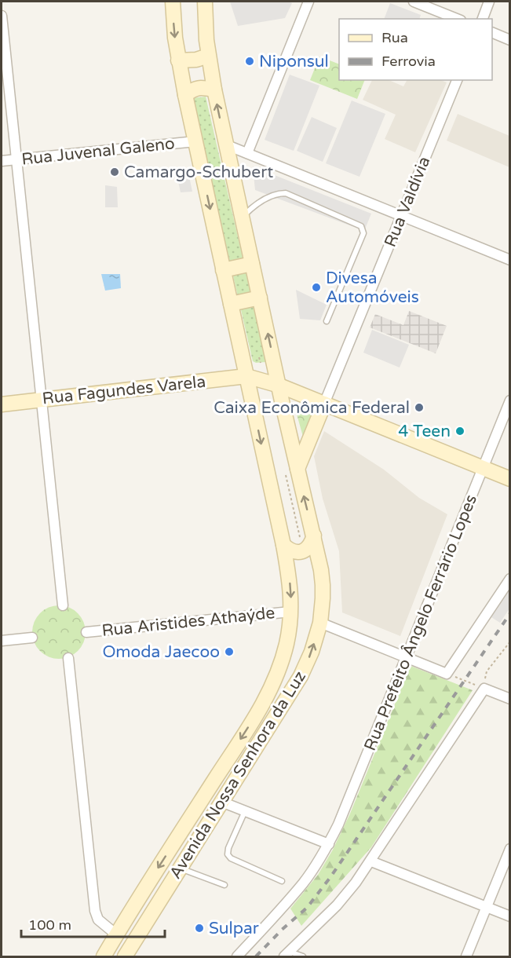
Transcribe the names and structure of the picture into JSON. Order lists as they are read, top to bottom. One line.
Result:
{"streets":{"main road":["Rua Fagundes Varela","Avenida Nossa Senhora da Luz"],"street":["Rua Juvenal Galeno","Rua Valdívia","Rua Aristides Athaýde","Rua Prefeito Ângelo Ferrário Lopes"]},"crossings":[["Rua Juvenal Galeno","Avenida Nossa Senhora da Luz"],["Rua Valdívia","Rua Fagundes Varela"],["Rua Fagundes Varela","Rua Prefeito Ângelo Ferrário Lopes"],["Rua Fagundes Varela","Avenida Nossa Senhora da Luz"],["Rua Aristides Athaýde","Avenida Nossa Senhora da Luz"]],"places":["Niponsul","Camargo-Schubert","Divesa Automóveis","Caixa Econômica Federal","4 Teen","Omoda Jaecoo","Sulpar"],"legend":["Rua","Ferrovia"],"scale_bar":"100 m"}
